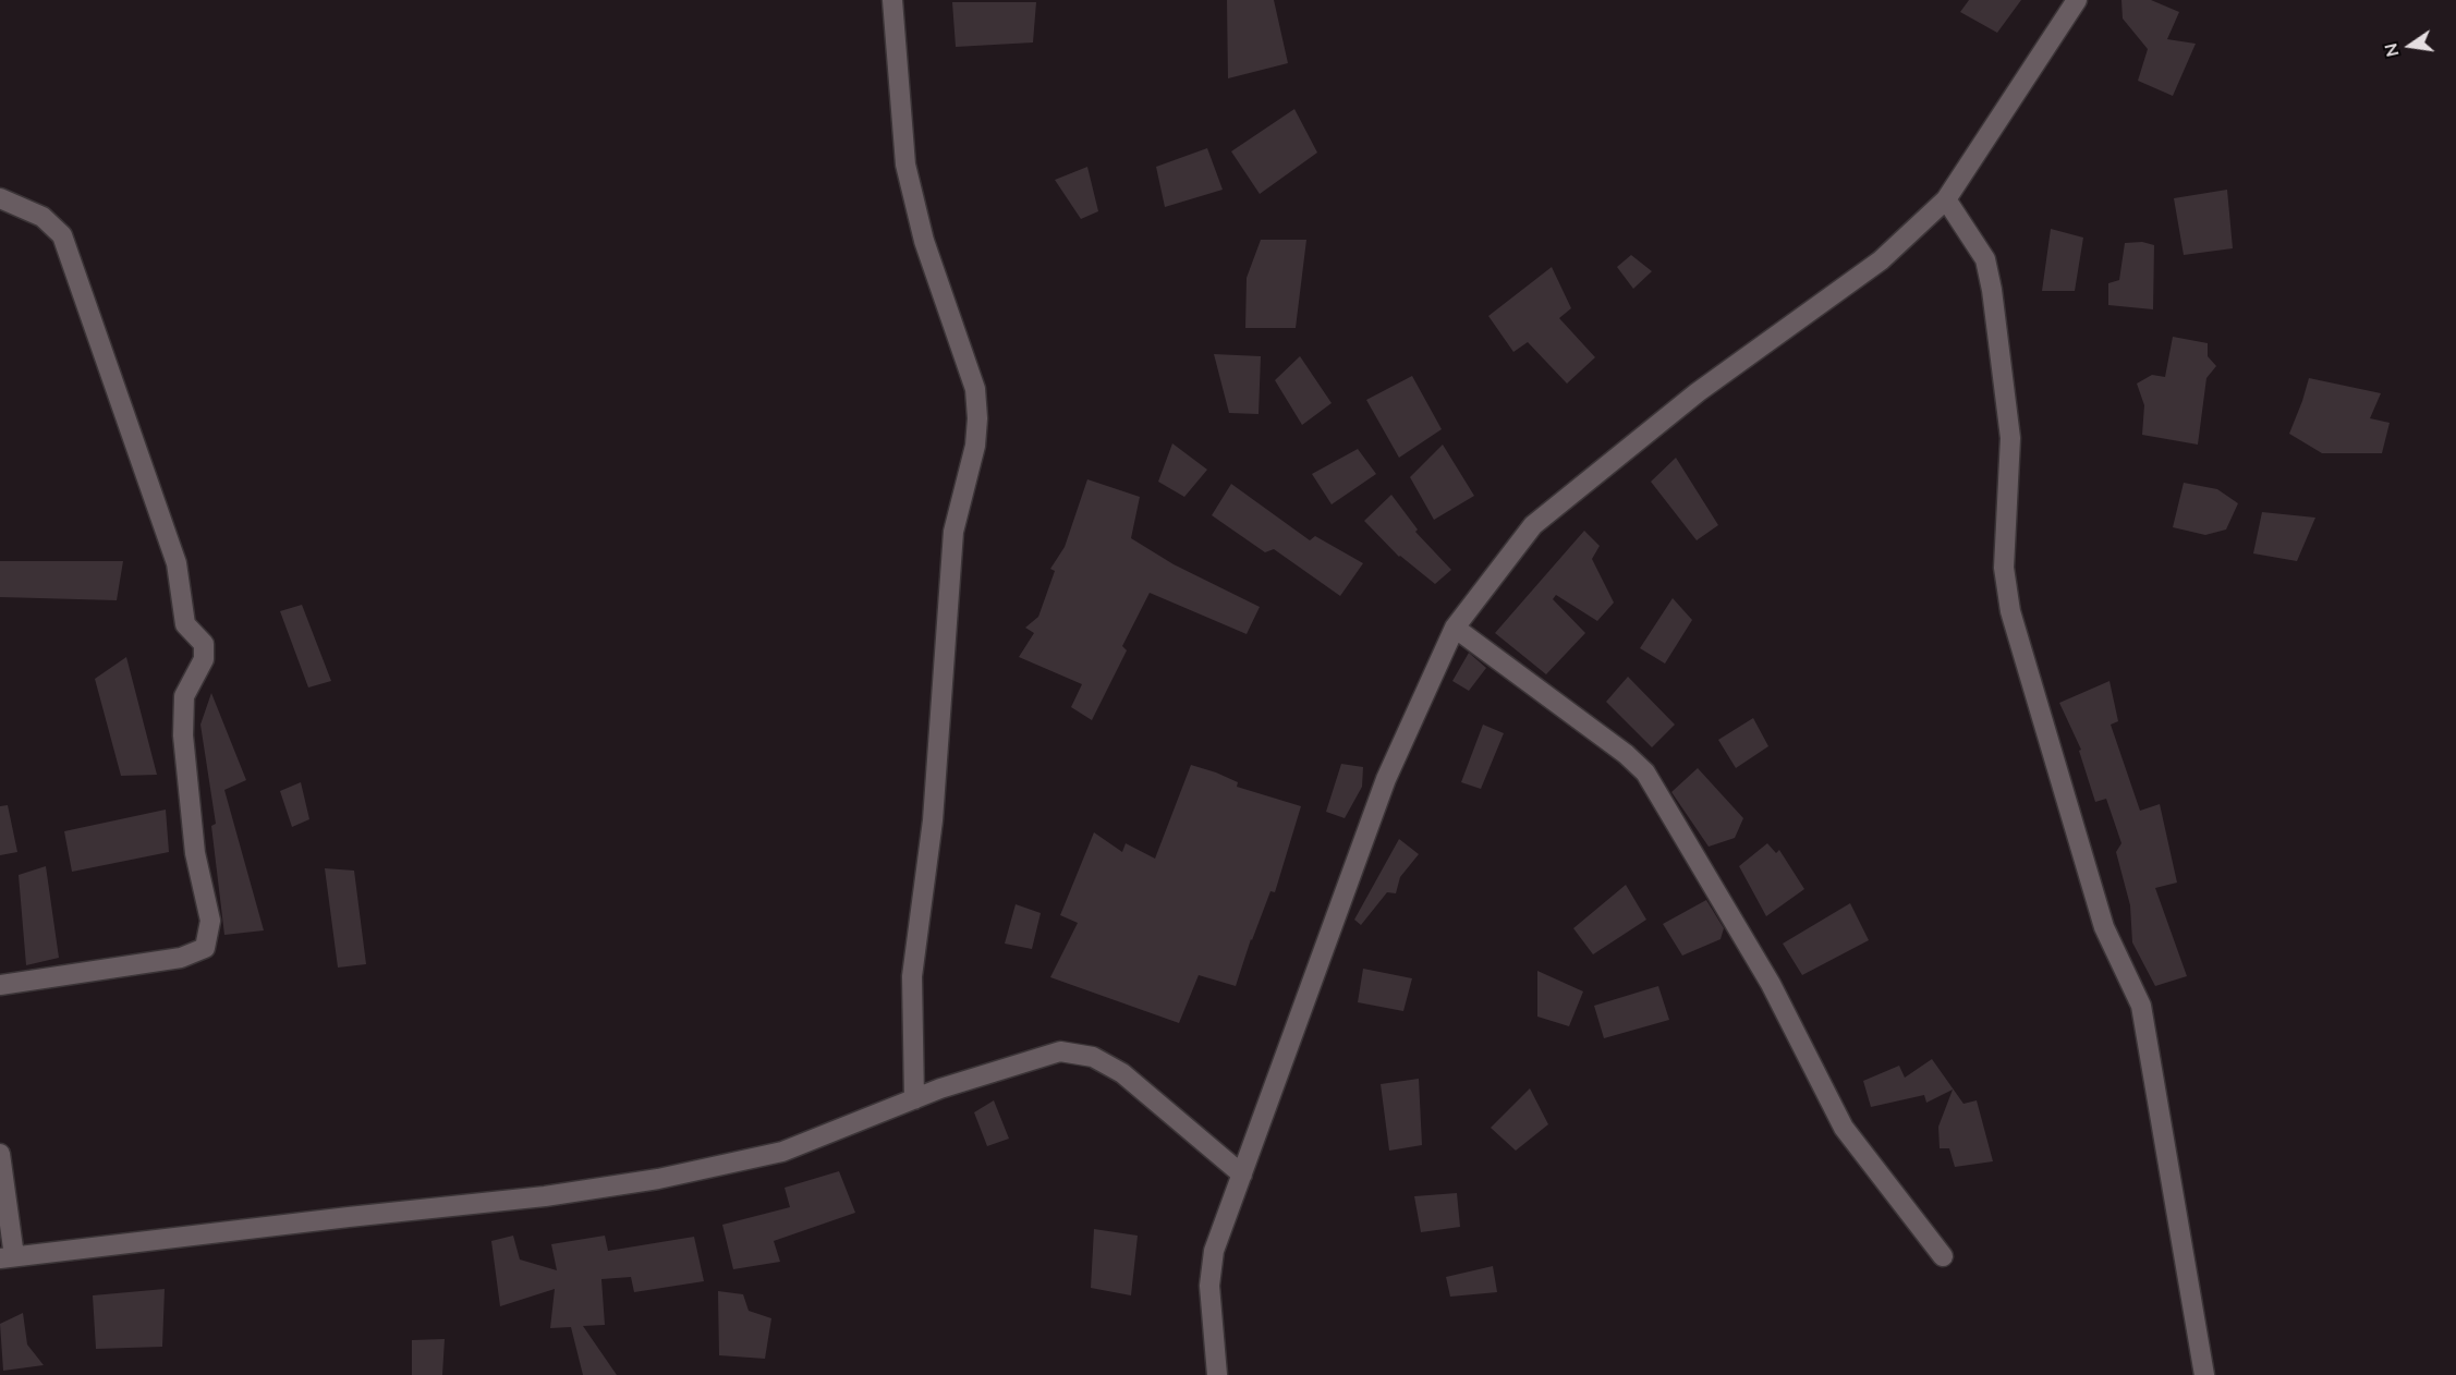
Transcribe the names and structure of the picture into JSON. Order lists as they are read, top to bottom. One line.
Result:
{"north":"left"}
